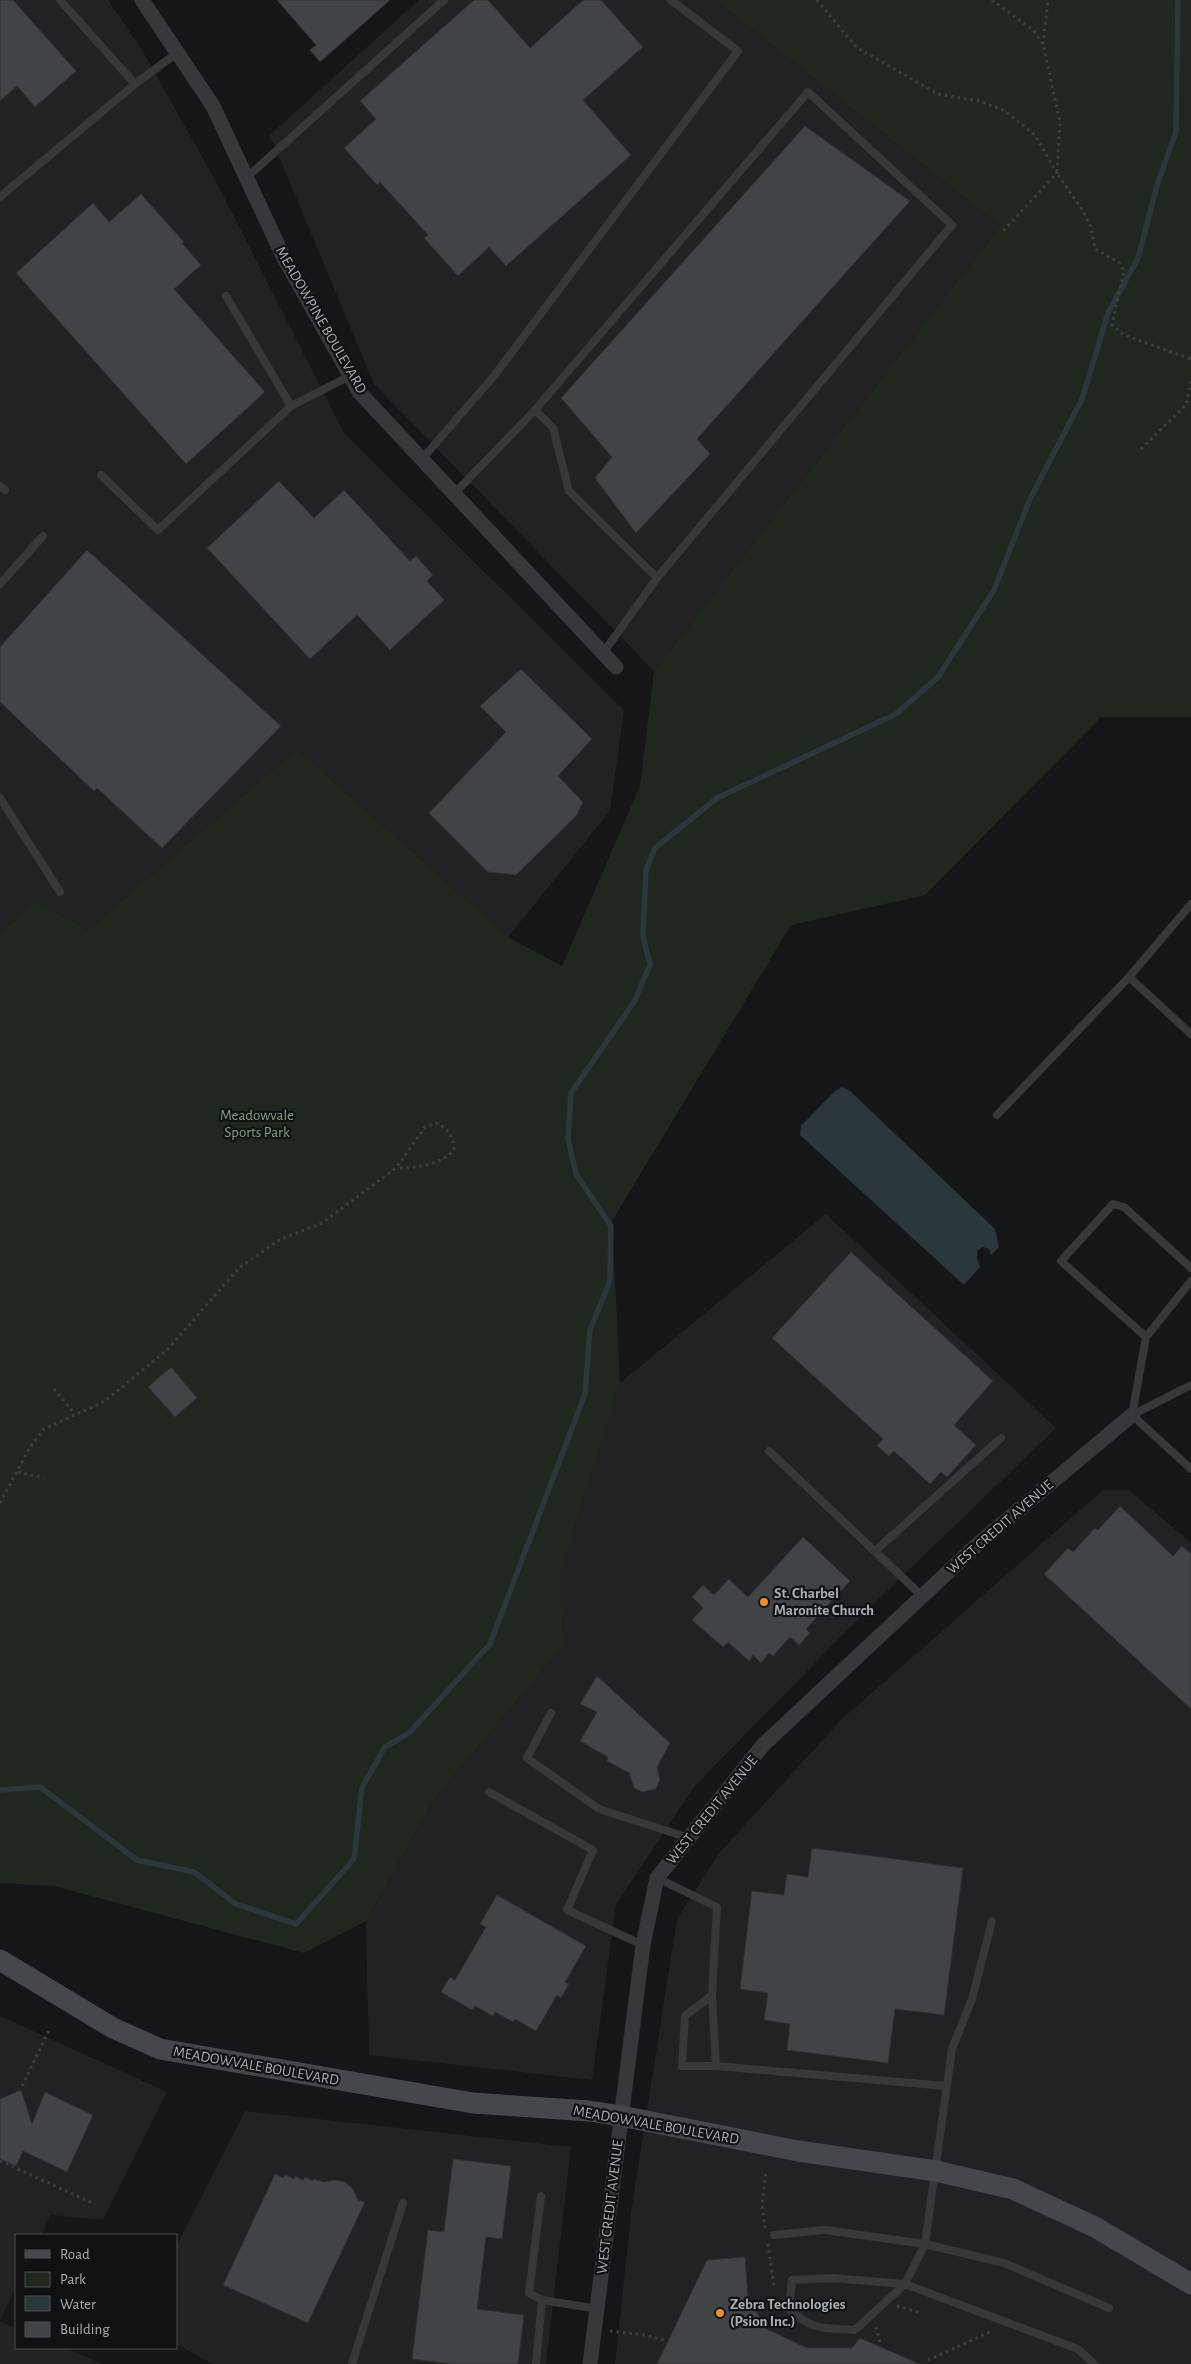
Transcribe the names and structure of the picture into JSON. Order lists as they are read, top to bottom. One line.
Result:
{"streets":{"main road":["MEADOWVALE BOULEVARD"],"street":["MEADOWPINE BOULEVARD","WEST CREDIT AVENUE"]},"crossings":[["WEST CREDIT AVENUE","MEADOWVALE BOULEVARD"]],"parks":["Meadowvale Sports Park"],"places":["St. Charbel Maronite Church","Zebra Technologies (Psion Inc.)"],"legend":["Road","Park","Water","Building"]}
